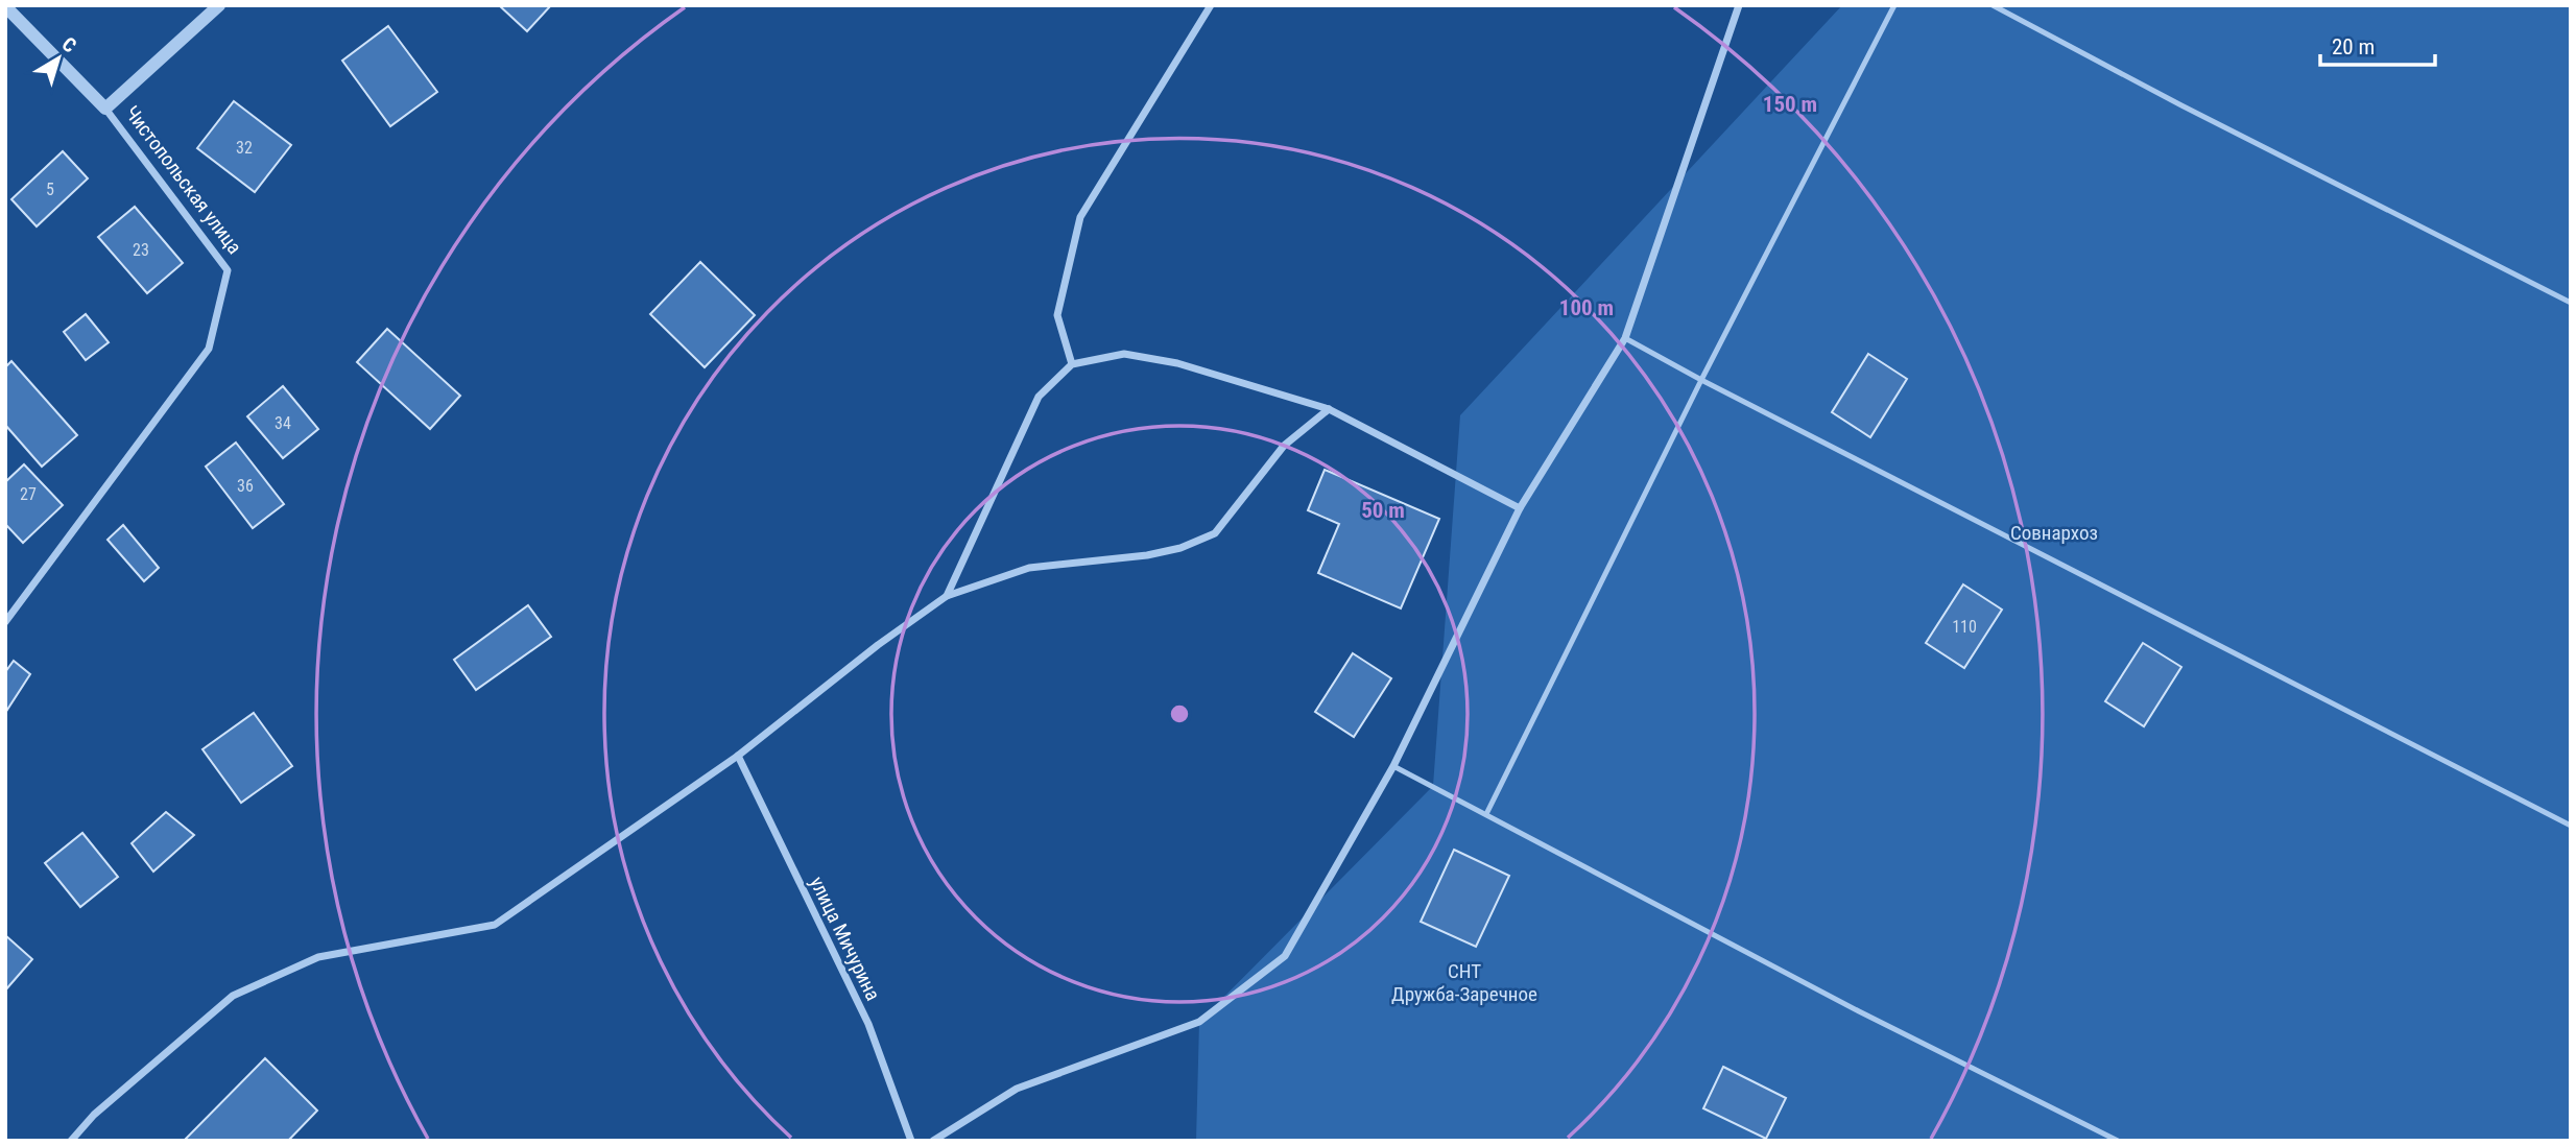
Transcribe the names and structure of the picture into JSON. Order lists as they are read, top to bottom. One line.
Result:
{"streets":{"street":["Чистопольская улица","улица Мичурина"]},"parks":["Совнархоз","СНТ Дружба-Заречное"],"house_numbers":["32","5","23","34","36","27","110"],"scale_bar":"20 m","north":"top right","rings":["150 m","100 m","50 m"]}
